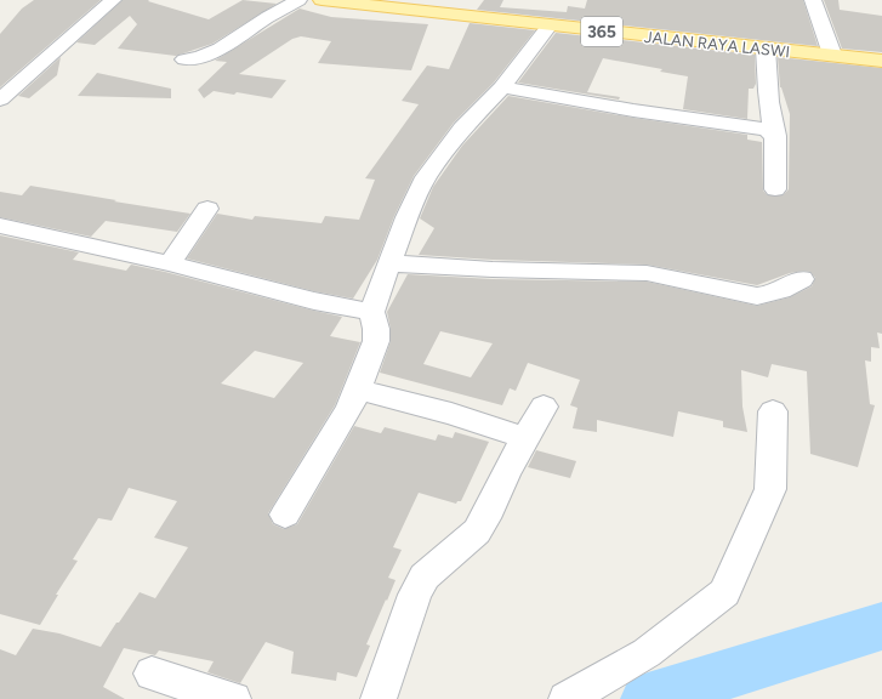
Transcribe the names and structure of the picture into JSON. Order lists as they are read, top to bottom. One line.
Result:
{"streets":{"main road":["365","JALAN RAYA LASWI"]}}
